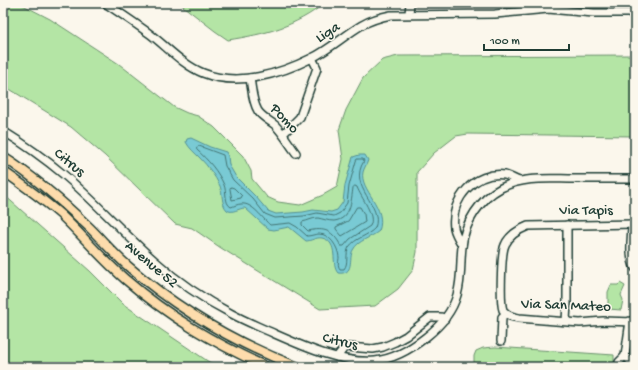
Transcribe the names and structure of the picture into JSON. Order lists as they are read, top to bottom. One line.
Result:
{"streets":{"main road":["Avenue 52"],"street":["Liga","Pomo","Citrus","Via Tapis","Via San Mateo"]},"crossings":[["Liga","Pomo"],["Via Tapis","Via San Mateo"]],"scale_bar":"100 m"}
